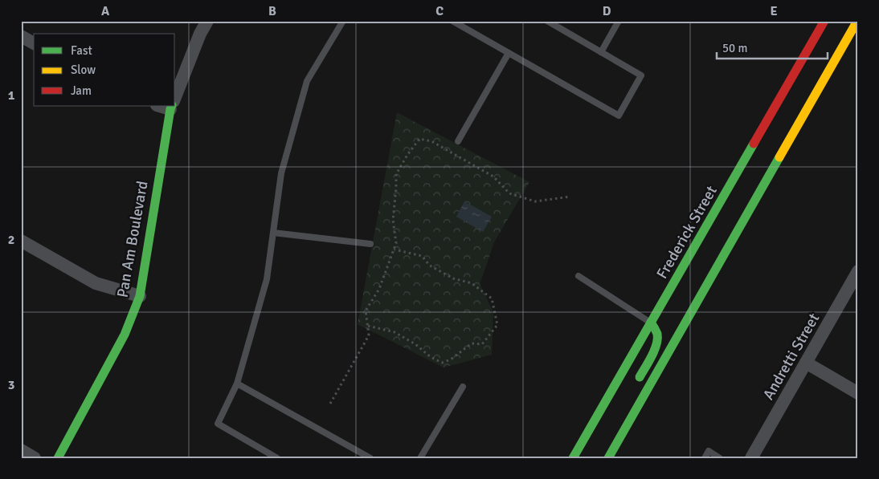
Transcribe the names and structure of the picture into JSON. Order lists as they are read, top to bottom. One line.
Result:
{"streets":{"main road":["Frederick Street","Pan Am Boulevard"],"street":["Andretti Street"]},"legend":["Fast","Slow","Jam"],"scale_bar":"50 m","grid":{"columns":["A","B","C","D","E"],"rows":["1","2","3"]}}
